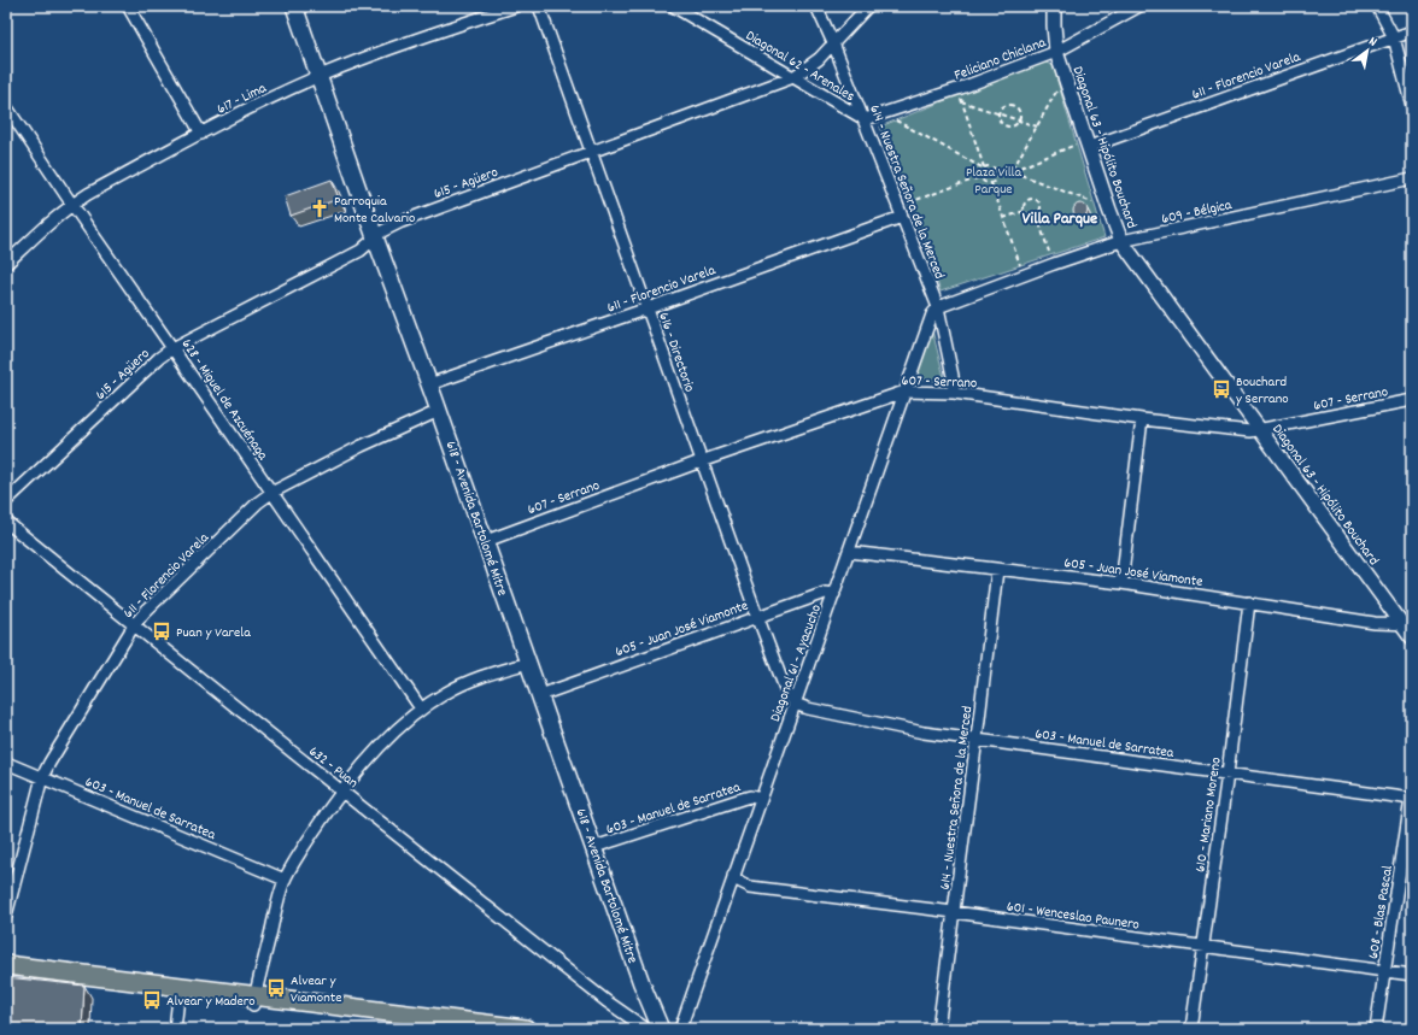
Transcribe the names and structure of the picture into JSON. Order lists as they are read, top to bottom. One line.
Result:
{"streets":{"main road":["618 - Avenida Bartolomé Mitre"],"street":["Feliciano Chiclana","Diagonal 62 - Arenales","611 - Florencio Varela","617 - Lima","Diagonal 63 - Hipólito Bouchard","615 - Agüero","614 - Nuestra Señora de la Merced","609 - Bélgica","616 - Directorio","607 - Serrano","628 - Miguel de Azcuénaga","605 - Juan José Viamonte","Diagonal 61 - Ayacucho","603 - Manuel de Sarratea","632 - Puan","610 - Mariano Moreno","608 - Blas Pascal","601 - Wenceslao Paunero"]},"crossings":[["Feliciano Chiclana","Diagonal 62 - Arenales"],["Feliciano Chiclana","Diagonal 63 - Hipólito Bouchard"],["Feliciano Chiclana","614 - Nuestra Señora de la Merced"],["Diagonal 62 - Arenales","615 - Agüero"],["Diagonal 62 - Arenales","614 - Nuestra Señora de la Merced"],["611 - Florencio Varela","Diagonal 63 - Hipólito Bouchard"],["611 - Florencio Varela","614 - Nuestra Señora de la Merced"],["611 - Florencio Varela","616 - Directorio"],["611 - Florencio Varela","628 - Miguel de Azcuénaga"],["611 - Florencio Varela","618 - Avenida Bartolomé Mitre"],["611 - Florencio Varela","603 - Manuel de Sarratea"],["611 - Florencio Varela","632 - Puan"],["617 - Lima","628 - Miguel de Azcuénaga"],["617 - Lima","618 - Avenida Bartolomé Mitre"],["Diagonal 63 - Hipólito Bouchard","609 - Bélgica"],["Diagonal 63 - Hipólito Bouchard","607 - Serrano"],["Diagonal 63 - Hipólito Bouchard","605 - Juan José Viamonte"],["615 - Agüero","614 - Nuestra Señora de la Merced"],["615 - Agüero","616 - Directorio"],["615 - Agüero","628 - Miguel de Azcuénaga"],["615 - Agüero","618 - Avenida Bartolomé Mitre"],["614 - Nuestra Señora de la Merced","609 - Bélgica"],["614 - Nuestra Señora de la Merced","607 - Serrano"],["614 - Nuestra Señora de la Merced","605 - Juan José Viamonte"],["614 - Nuestra Señora de la Merced","Diagonal 61 - Ayacucho"],["614 - Nuestra Señora de la Merced","603 - Manuel de Sarratea"],["614 - Nuestra Señora de la Merced","601 - Wenceslao Paunero"],["609 - Bélgica","Diagonal 61 - Ayacucho"],["616 - Directorio","607 - Serrano"],["616 - Directorio","605 - Juan José Viamonte"],["616 - Directorio","Diagonal 61 - Ayacucho"],["616 - Directorio","603 - Manuel de Sarratea"],["607 - Serrano","618 - Avenida Bartolomé Mitre"],["607 - Serrano","Diagonal 61 - Ayacucho"],["618 - Avenida Bartolomé Mitre","605 - Juan José Viamonte"],["618 - Avenida Bartolomé Mitre","603 - Manuel de Sarratea"],["605 - Juan José Viamonte","Diagonal 61 - Ayacucho"],["605 - Juan José Viamonte","610 - Mariano Moreno"],["Diagonal 61 - Ayacucho","603 - Manuel de Sarratea"],["Diagonal 61 - Ayacucho","601 - Wenceslao Paunero"],["603 - Manuel de Sarratea","610 - Mariano Moreno"],["603 - Manuel de Sarratea","608 - Blas Pascal"],["610 - Mariano Moreno","601 - Wenceslao Paunero"],["608 - Blas Pascal","601 - Wenceslao Paunero"]],"districts":["Villa Parque"],"parks":["Plaza Villa Parque"],"places":{"church":["Parroquia Monte Calvario"],"bus stop":["Bouchard y Serrano","Puan y Varela","Alvear y Viamonte","Alvear y Madero"]},"north":"top right"}
